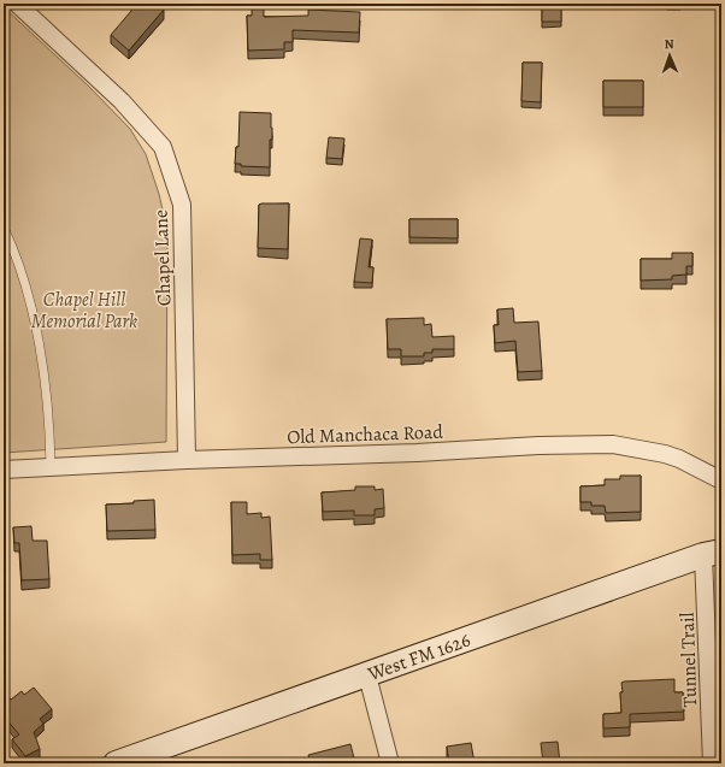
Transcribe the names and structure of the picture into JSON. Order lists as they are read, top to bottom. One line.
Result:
{"streets":{"main road":["West FM 1626"],"street":["Chapel Lane","Old Manchaca Road","Tunnel Trail"]},"crossings":[["Chapel Lane","Old Manchaca Road"],["West FM 1626","Tunnel Trail"]],"parks":["Chapel Hill Memorial Park"],"north":"top"}
